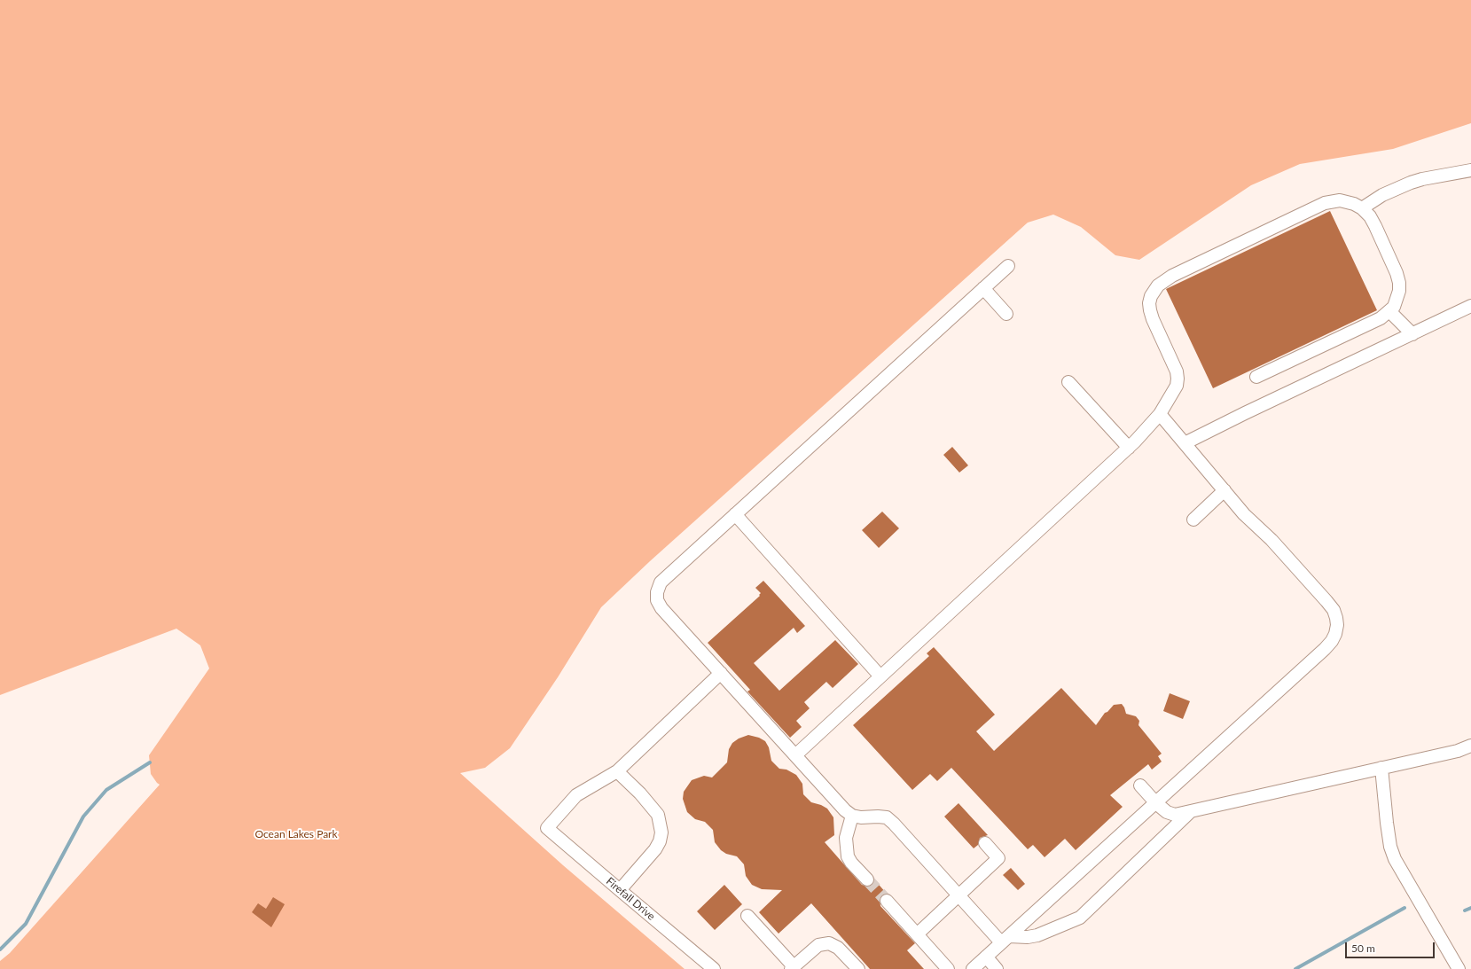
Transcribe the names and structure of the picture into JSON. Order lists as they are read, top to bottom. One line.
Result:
{"streets":{"street":["Firefall Drive"]},"parks":["Ocean Lakes Park"],"scale_bar":"50 m"}
